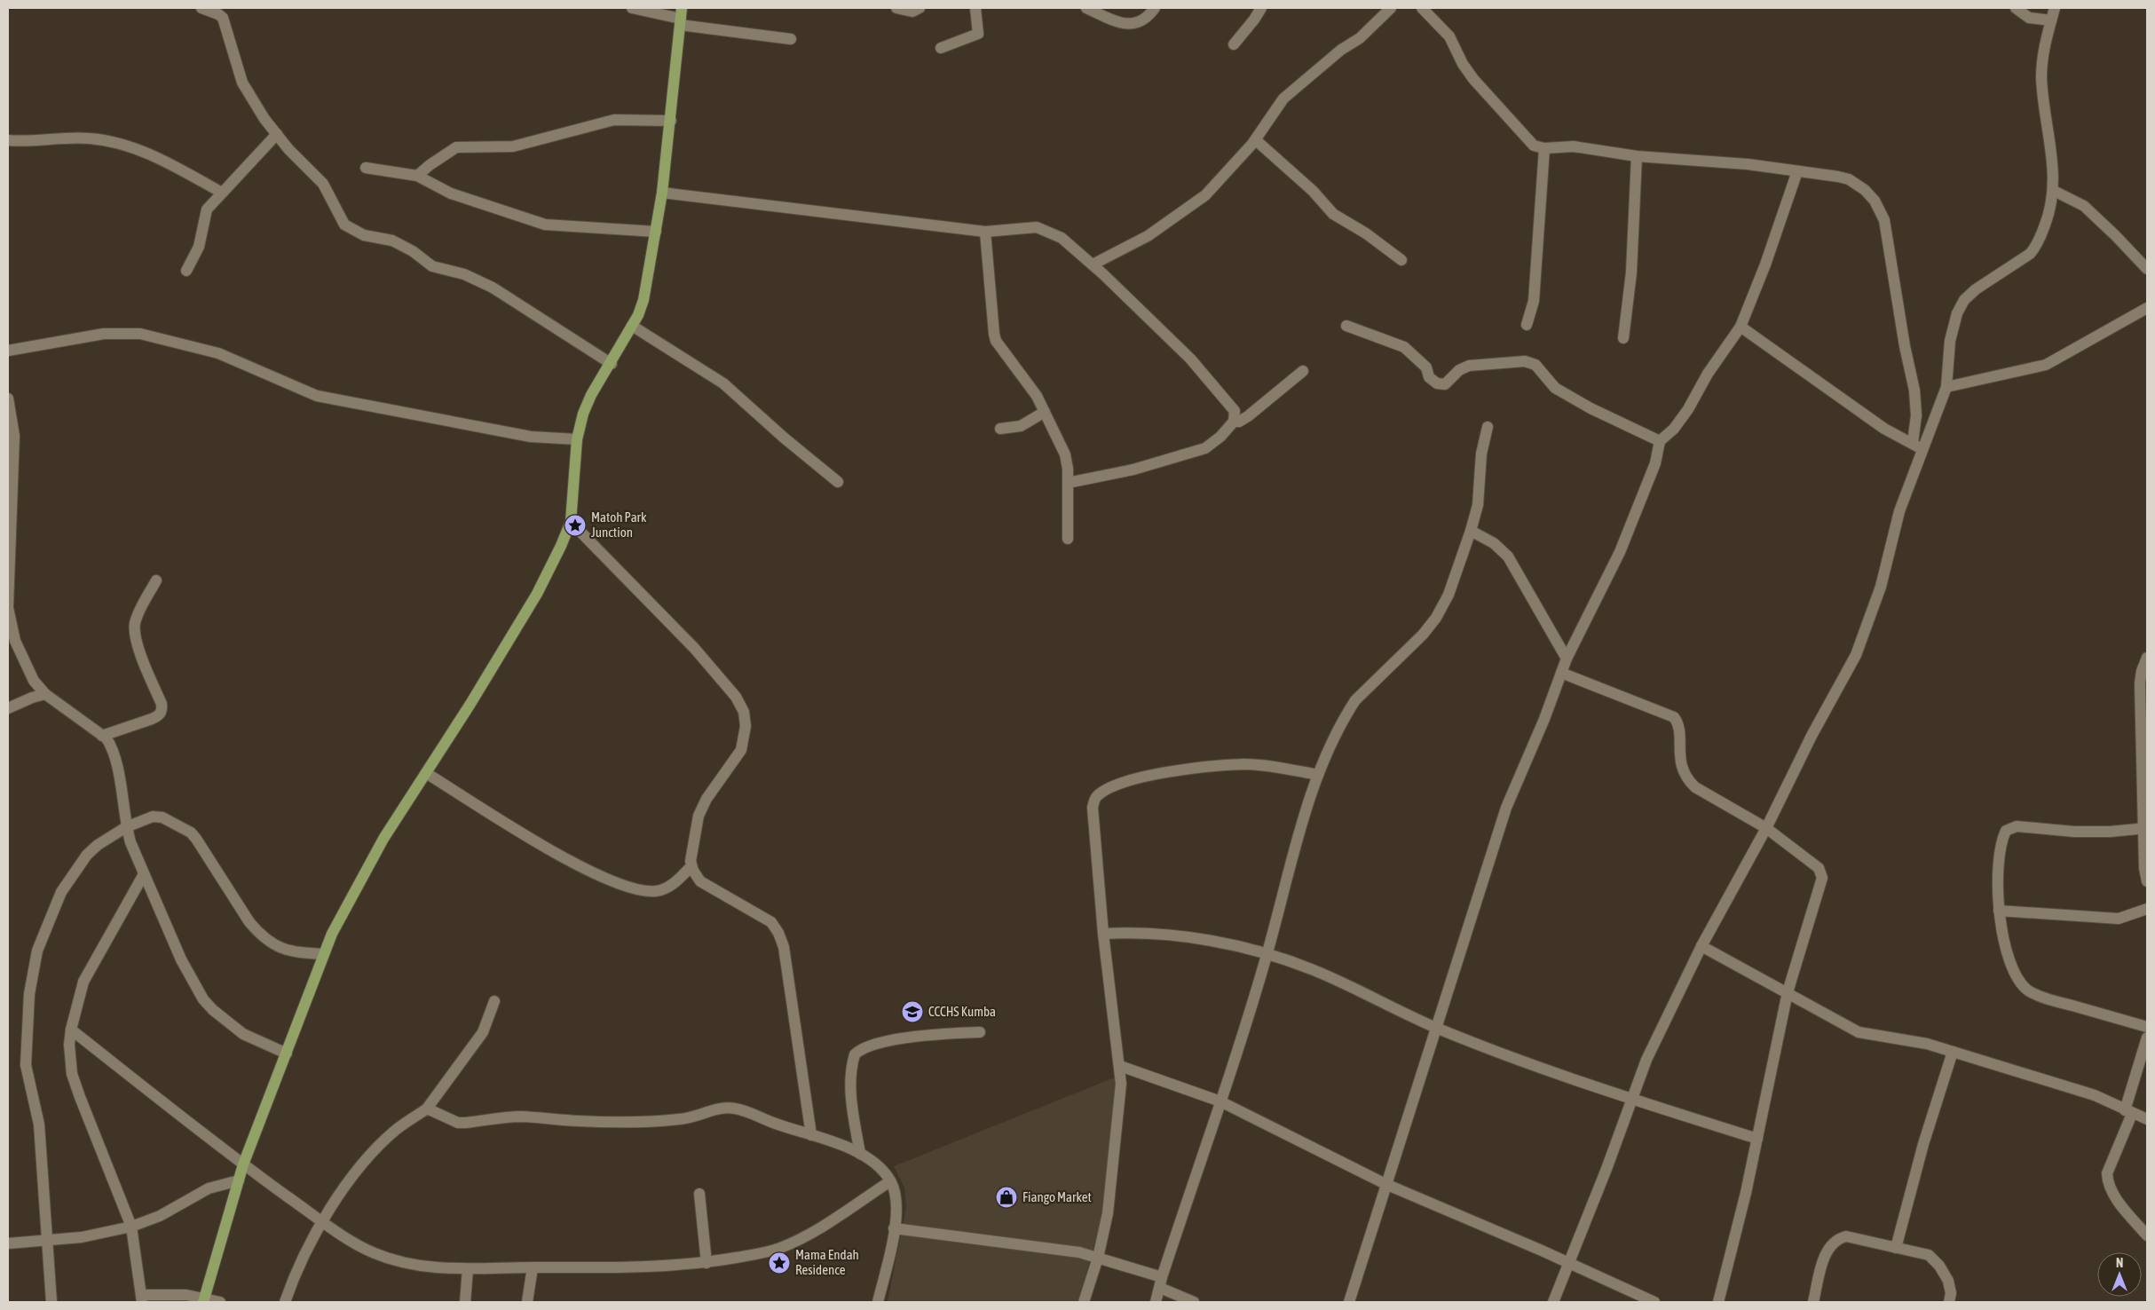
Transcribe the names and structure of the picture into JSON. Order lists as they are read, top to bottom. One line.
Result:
{"places":{"place":["Matoh Park Junction","Mama Endah Residence"],"school or university":["CCCHS Kumba"],"shop":["Fiango Market"]},"north":"top"}
